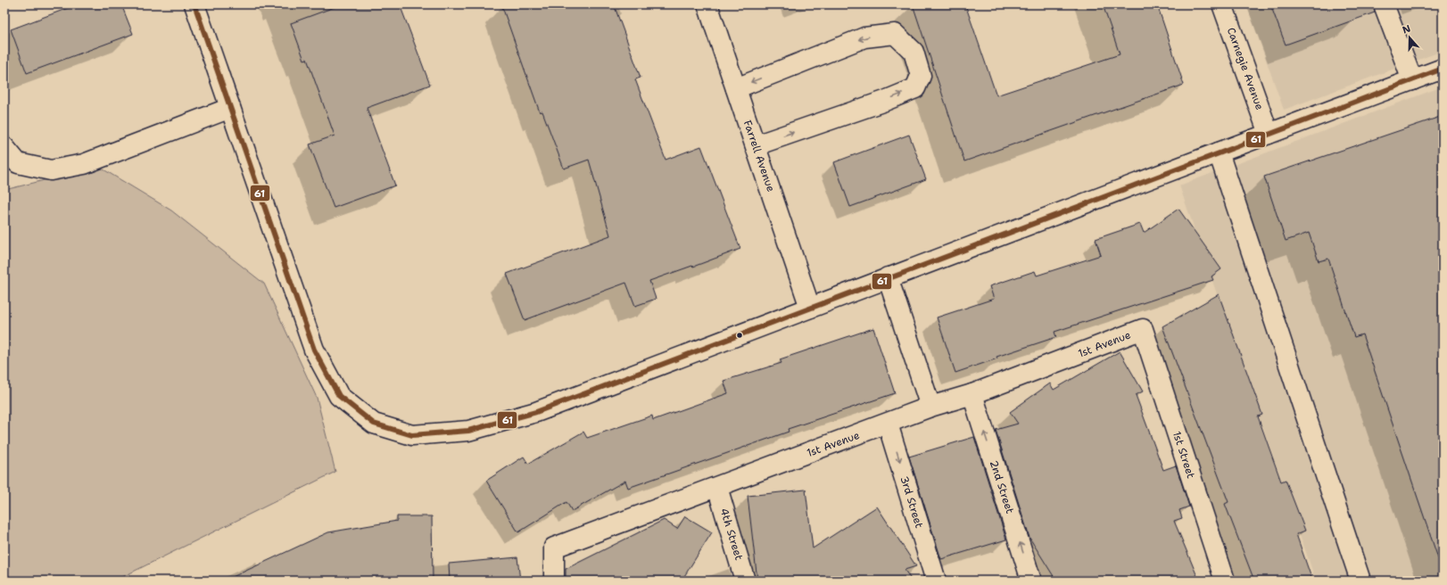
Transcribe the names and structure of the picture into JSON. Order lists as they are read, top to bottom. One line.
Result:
{"streets":{"street":["Carnegie Avenue","Farrell Avenue","1st Avenue","1st Street","2nd Street","3rd Street","4th Street"]},"crossings":[["1st Avenue","1st Street"],["1st Avenue","2nd Street"],["1st Avenue","3rd Street"],["1st Avenue","4th Street"]],"one_way":["2nd Street","3rd Street"],"lines":["transit line 61"],"north":"top"}
